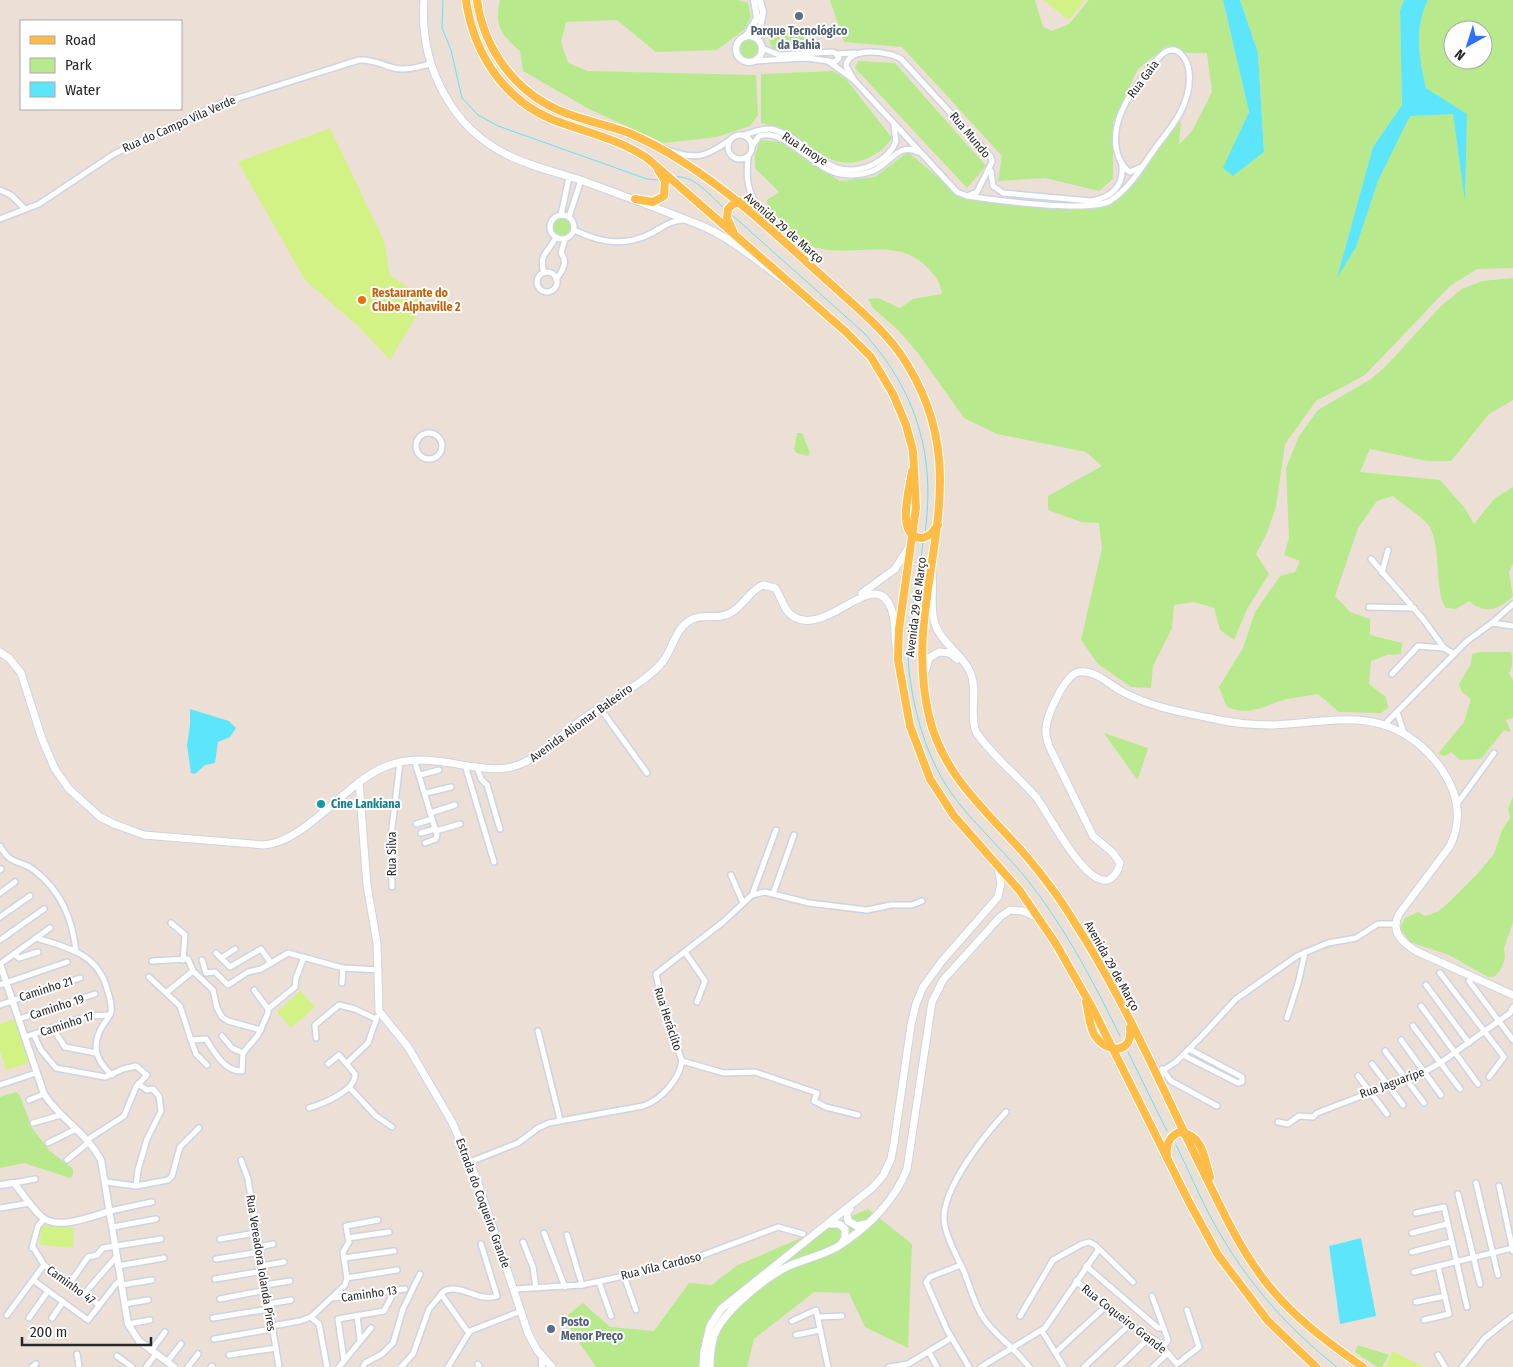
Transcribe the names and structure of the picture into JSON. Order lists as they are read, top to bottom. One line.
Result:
{"streets":{"main road":["Avenida 29 de Março","Avenida Aliomar Baleeiro","Estrada do Coqueiro Grande"],"street":["Rua Gaia","Rua do Campo Vila Verde","Rua Mundo","Rua Imoye","Rua Silva","Caminho 21","Caminho 19","Rua Heráclito","Caminho 17","Rua Jaguaripe","Rua Vereadora Iolanda Píres","Rua Vila Cardoso","Caminho 47","Caminho 13","Rua Coqueiro Grande"]},"crossings":[["Rua Gaia","Rua Mundo"],["Avenida 29 de Março","Avenida Aliomar Baleeiro"],["Avenida Aliomar Baleeiro","Rua Silva"],["Rua Heráclito","Estrada do Coqueiro Grande"],["Estrada do Coqueiro Grande","Rua Vila Cardoso"]],"places":["Parque Tecnológico da Bahia","Restaurante do Clube Alphaville 2","Cine Lankiana","Posto Menor Preço"],"legend":["Road","Park","Water"],"scale_bar":"200 m","north":"bottom left"}
